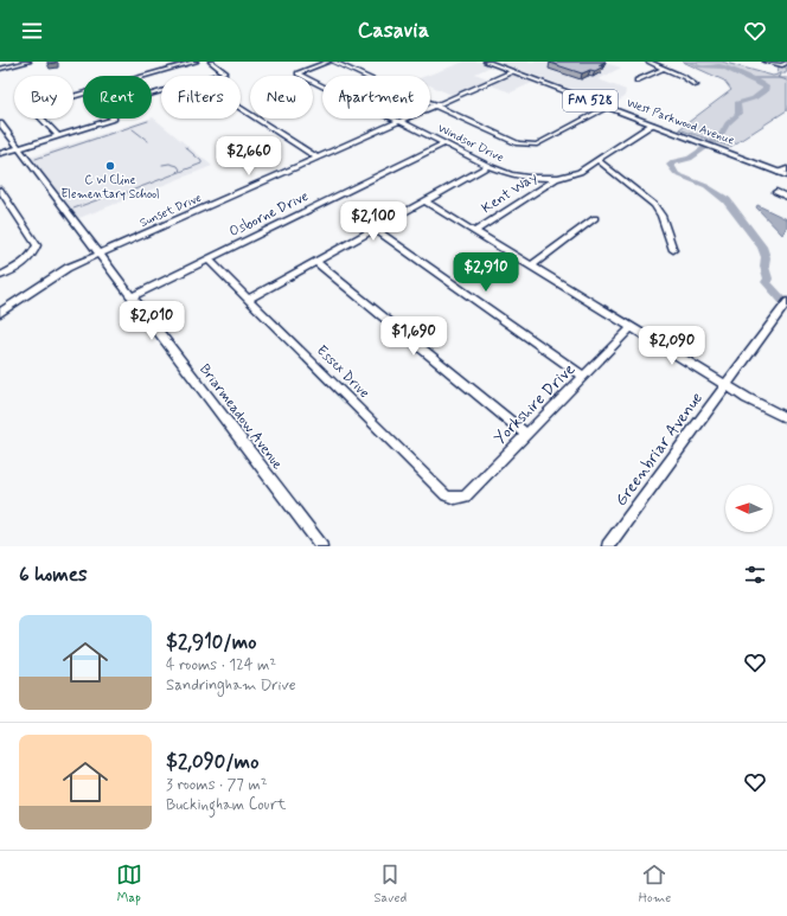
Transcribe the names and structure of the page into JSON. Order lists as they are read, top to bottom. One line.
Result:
{"streets":{"main road":["FM 528","West Parkwood Avenue"],"street":["Windsor Drive","Kent Way","Sunset Drive","Osborne Drive","Essex Drive","Yorkshire Drive","Briarmeadow Avenue","Greenbriar Avenue"]},"crossings":[["West Parkwood Avenue","Windsor Drive"],["West Parkwood Avenue","Sunset Drive"],["Windsor Drive","Kent Way"],["Windsor Drive","Sunset Drive"],["Windsor Drive","Osborne Drive"],["Sunset Drive","Briarmeadow Avenue"],["Osborne Drive","Essex Drive"],["Osborne Drive","Briarmeadow Avenue"],["Essex Drive","Yorkshire Drive"]],"places":["C W Cline Elementary School"],"north":"left","page":{"header":"Casavia","chip":["Buy","Rent","Filters","New","Apartment"],"price":["$2,660","$2,100","$2,910","$2,010","$1,690","$2,090"],"heading":"6 homes","list":[{"name":"$2,910/mo","note":"4 rooms · 124 m² · Sandringham Drive"},{"name":"$2,090/mo","note":"3 rooms · 77 m² · Buckingham Court"}],"tabs":["Map","Saved","Home"]}}
